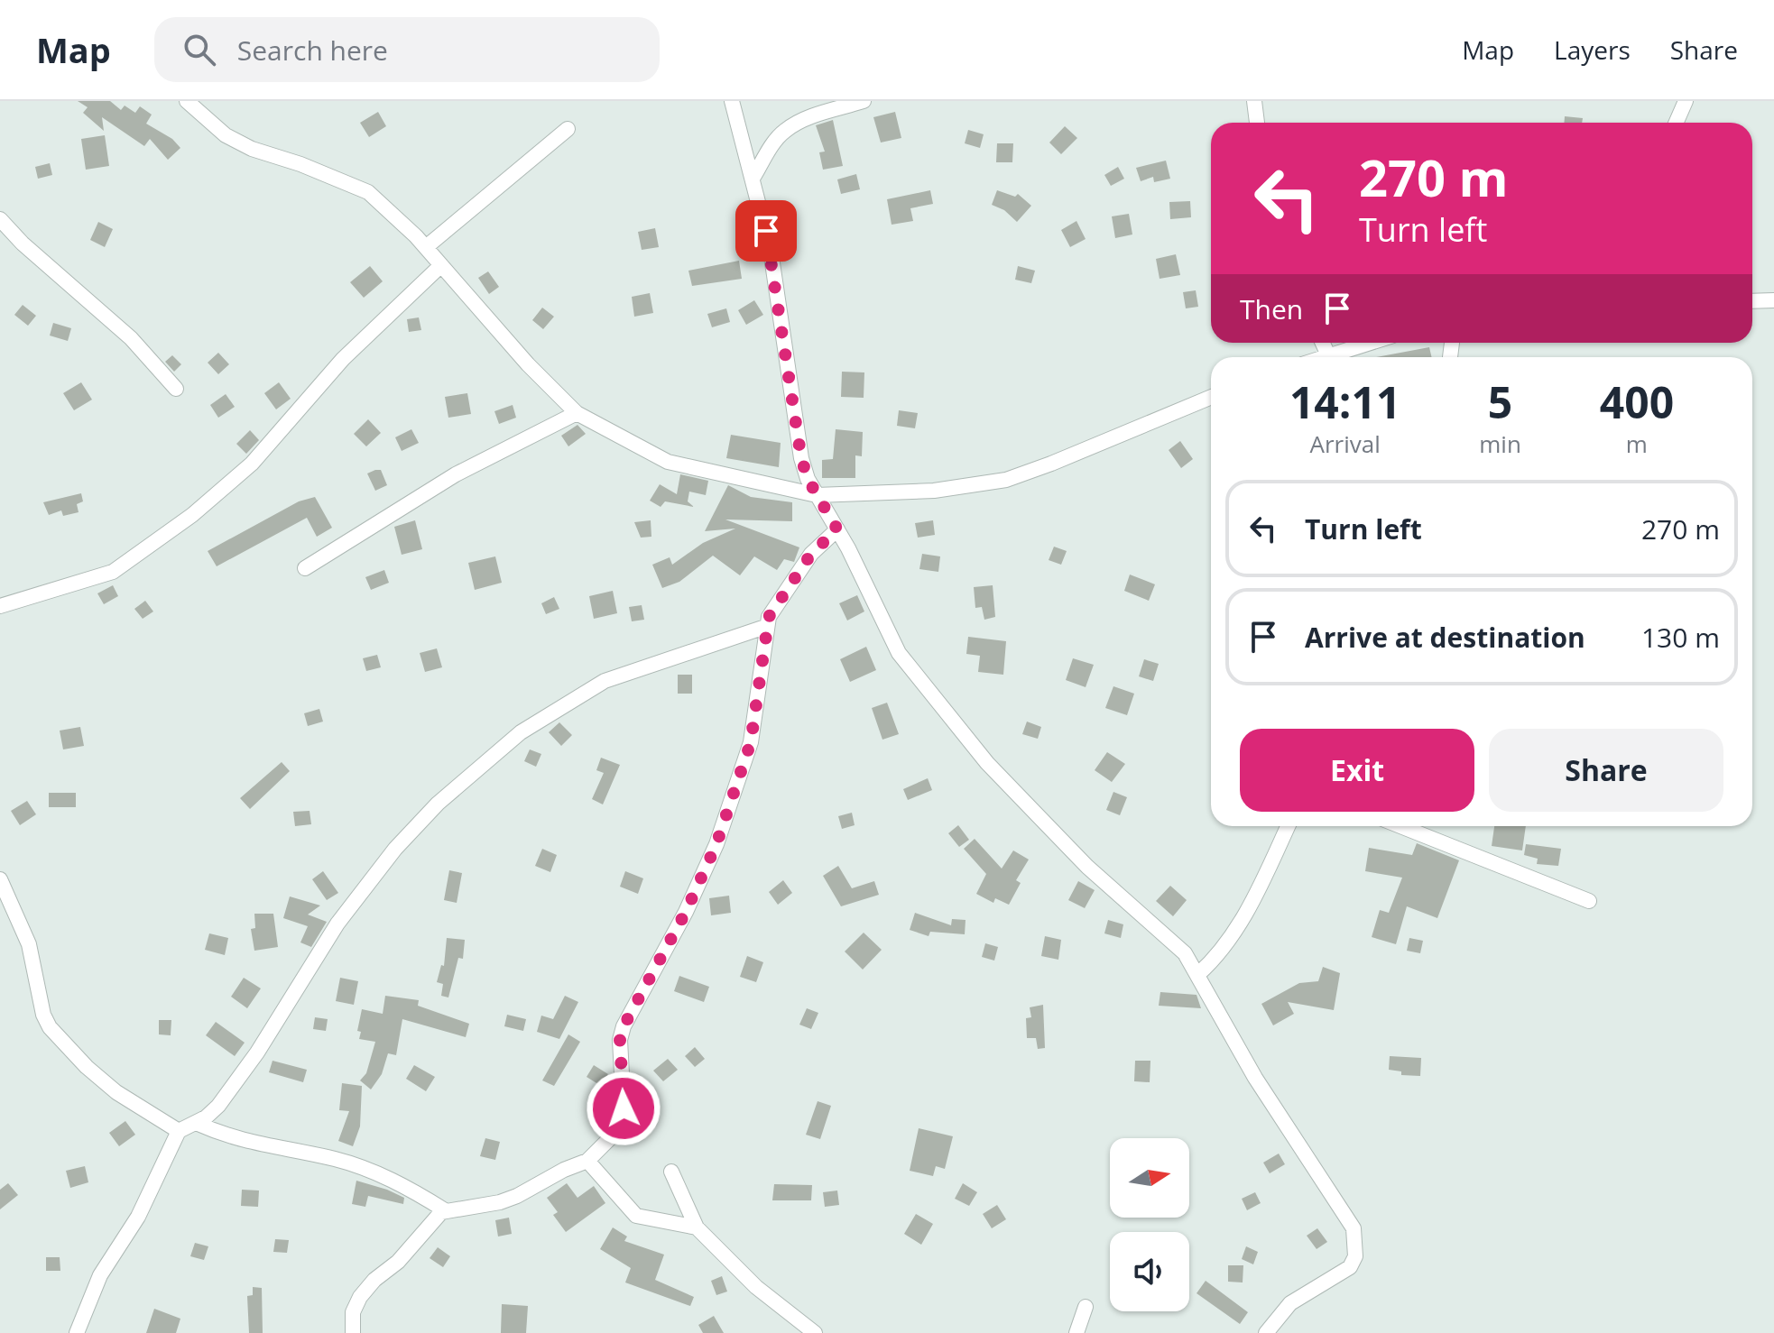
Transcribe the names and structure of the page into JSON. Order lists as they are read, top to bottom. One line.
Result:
{"north":"right","page":{"header":"Map","search":"Search here","nav":["Map","Layers","Share"],"turn":["270 m","Turn left"],"then":"Then","eta":["14:11","Arrival","5","min","400","m"],"list":[{"name":"Turn left","value":"270 m"},{"name":"Arrive at destination","value":"130 m"}],"buttons":["Exit","Share"]}}
